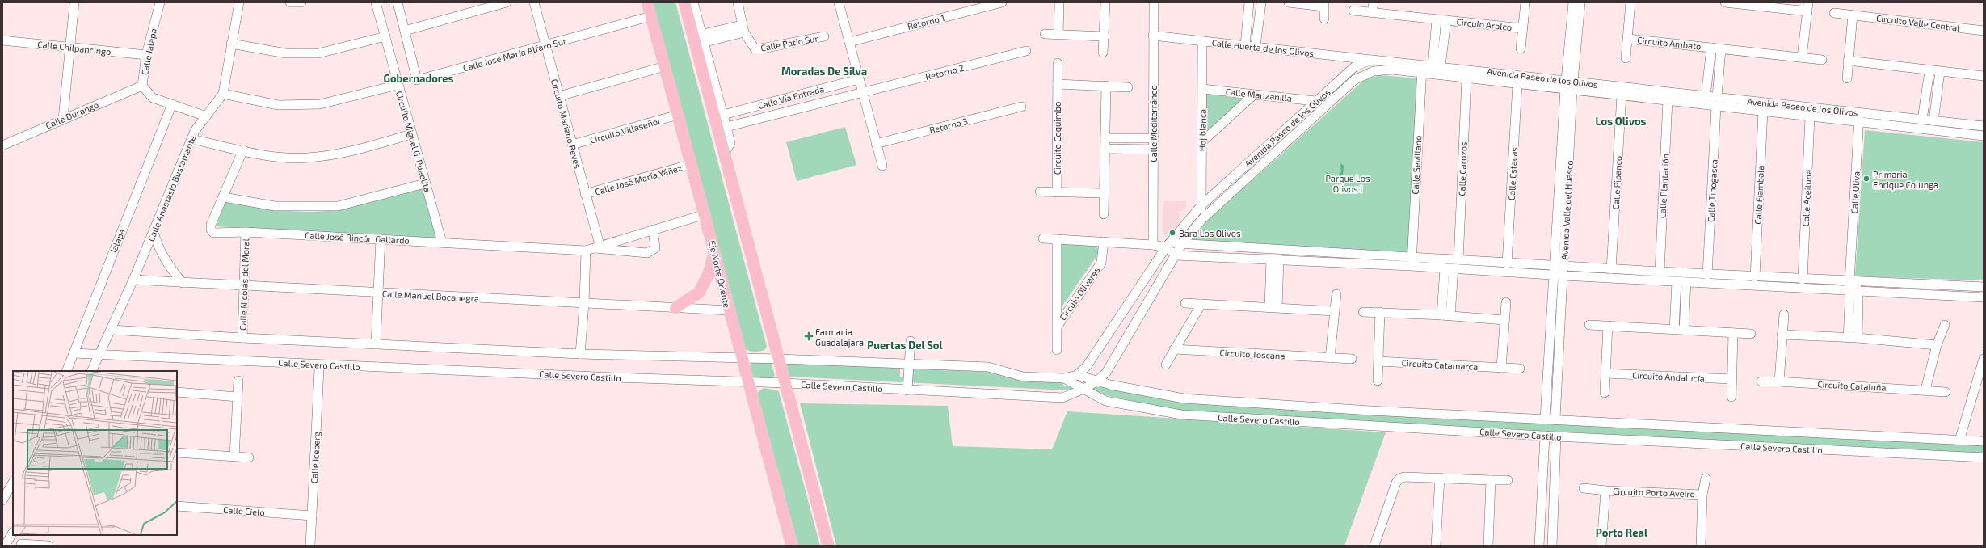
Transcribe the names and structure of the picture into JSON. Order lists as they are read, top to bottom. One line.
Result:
{"streets":{"main road":["Eje Norte Oriente"],"street":["Retorno 1","Circuito Valle Central","Circulo Aralco","Calle Patio Sur","Circuito Ambato","Calle Chilpancingo","Calle Huerta de los Olivos","Calle Jalapa","Calle José María Alfaro Sur","Retorno 2","Avenida Paseo de los Olivos","Calle Manzanilla","Calle Vía Entrada","Calle Durango","Circuito Mariano Reyes","Calle Mediterráneo","Retorno 3","Circuito Villaseñor","Hojiblanca","Circuito Coquimbo","Circuito Miguel G. Pueblita","Calle Sevillano","Calle Carozos","Calle Estacas","Calle José María Yáñez","Calle Pipanco","Calle Plantación","Calle Anastasio Bustamante","Calle Tinogasca","Calle Oliva","Calle Fiambala","Calle Aceituna","Avenida Valle del Huasco","Calle José Rincón Gallardo","Jalapa","Calle Nicolás del Moral","Circulo Olivares","Calle Manuel Bocanegra","Circuito Toscana","Calle Severo Castillo","Circuito Catamarca","Circuito Andalucía","Circuito Cataluña","Calle Iceberg","Circuito Porto Aveiro","Calle Cielo"]},"crossings":[["Circulo Aralco","Avenida Paseo de los Olivos"],["Circuito Ambato","Avenida Paseo de los Olivos"],["Calle Chilpancingo","Calle Jalapa"],["Calle Huerta de los Olivos","Avenida Paseo de los Olivos"],["Calle Huerta de los Olivos","Calle Mediterráneo"],["Calle Huerta de los Olivos","Hojiblanca"],["Calle Jalapa","Calle Durango"],["Calle Jalapa","Calle Anastasio Bustamante"],["Calle Jalapa","Jalapa"],["Calle José María Alfaro Sur","Circuito Mariano Reyes"],["Calle José María Alfaro Sur","Eje Norte Oriente"],["Retorno 2","Calle Vía Entrada"],["Avenida Paseo de los Olivos","Calle Manzanilla"],["Avenida Paseo de los Olivos","Hojiblanca"],["Avenida Paseo de los Olivos","Calle Sevillano"],["Avenida Paseo de los Olivos","Calle Carozos"],["Avenida Paseo de los Olivos","Calle Estacas"],["Avenida Paseo de los Olivos","Calle Pipanco"],["Avenida Paseo de los Olivos","Calle Plantación"],["Avenida Paseo de los Olivos","Calle Tinogasca"],["Avenida Paseo de los Olivos","Calle Oliva"],["Avenida Paseo de los Olivos","Calle Fiambala"],["Avenida Paseo de los Olivos","Calle Aceituna"],["Avenida Paseo de los Olivos","Avenida Valle del Huasco"],["Avenida Paseo de los Olivos","Calle Severo Castillo"],["Calle Manzanilla","Hojiblanca"],["Circuito Mariano Reyes","Circuito Villaseñor"],["Circuito Mariano Reyes","Calle José María Yáñez"],["Circuito Mariano Reyes","Calle José Rincón Gallardo"],["Circuito Mariano Reyes","Calle Manuel Bocanegra"],["Circuito Mariano Reyes","Calle Severo Castillo"],["Circuito Villaseñor","Eje Norte Oriente"],["Circuito Miguel G. Pueblita","Calle José Rincón Gallardo"],["Calle José María Yáñez","Eje Norte Oriente"],["Calle Anastasio Bustamante","Calle Manuel Bocanegra"],["Calle Anastasio Bustamante","Calle Severo Castillo"],["Avenida Valle del Huasco","Calle Severo Castillo"],["Calle José Rincón Gallardo","Eje Norte Oriente"],["Calle José Rincón Gallardo","Calle Nicolás del Moral"],["Eje Norte Oriente","Calle Manuel Bocanegra"],["Eje Norte Oriente","Calle Severo Castillo"],["Calle Nicolás del Moral","Calle Manuel Bocanegra"],["Calle Nicolás del Moral","Calle Severo Castillo"],["Calle Iceberg","Calle Cielo"]],"districts":["Moradas De Silva","Gobernadores","Los Olivos","Puertas Del Sol","Porto Real"],"parks":["Parque Los Olivos I"],"places":{"other":["Primaria Enrique Colunga","Bara Los Olivos"],"health":["Farmacia Guadalajara"]}}
